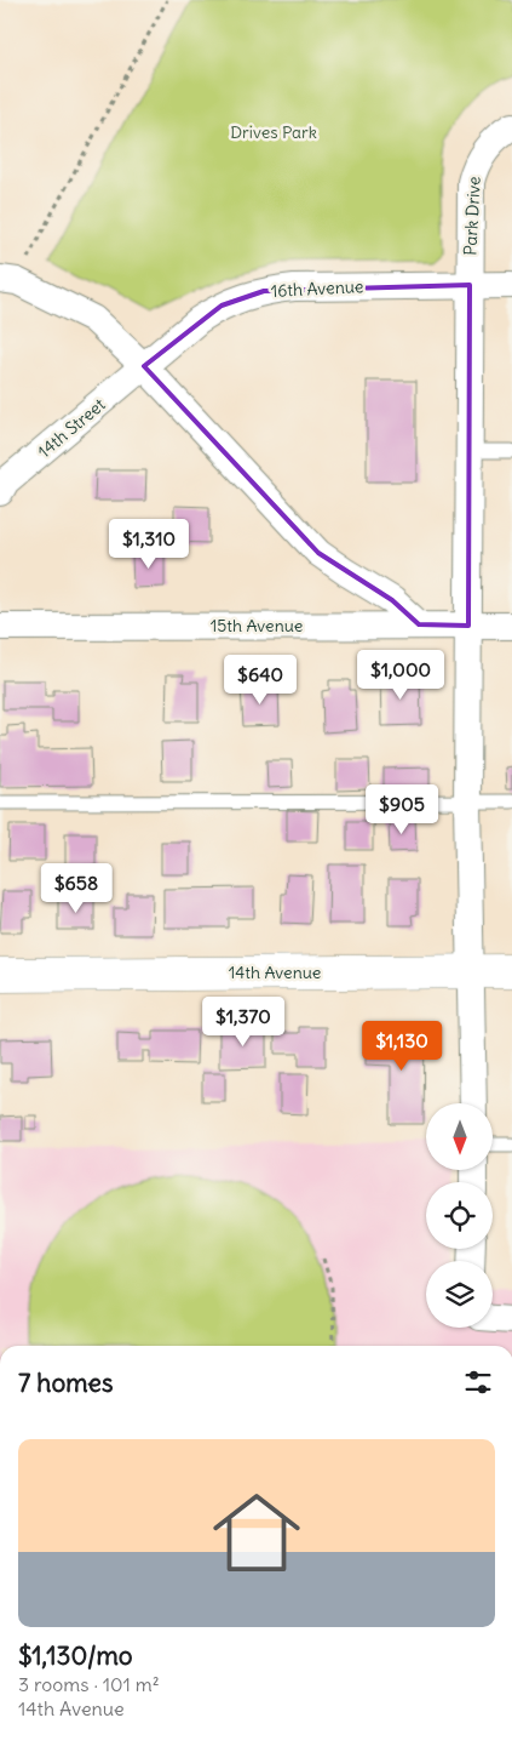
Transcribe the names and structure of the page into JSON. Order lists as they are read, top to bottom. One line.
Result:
{"streets":{"main road":["14th Avenue"],"street":["Park Drive","16th Avenue","14th Street","15th Avenue"]},"crossings":[["Park Drive","16th Avenue"],["Park Drive","15th Avenue"],["Park Drive","14th Avenue"],["16th Avenue","14th Street"]],"parks":["Drives Park"],"north":"bottom","page":{"price":["$1,310","$1,000","$640","$905","$658","$1,370","$1,130"],"heading":"7 homes","list":[{"name":"$1,130/mo","note":"3 rooms · 101 m² · 14th Avenue"}]}}
